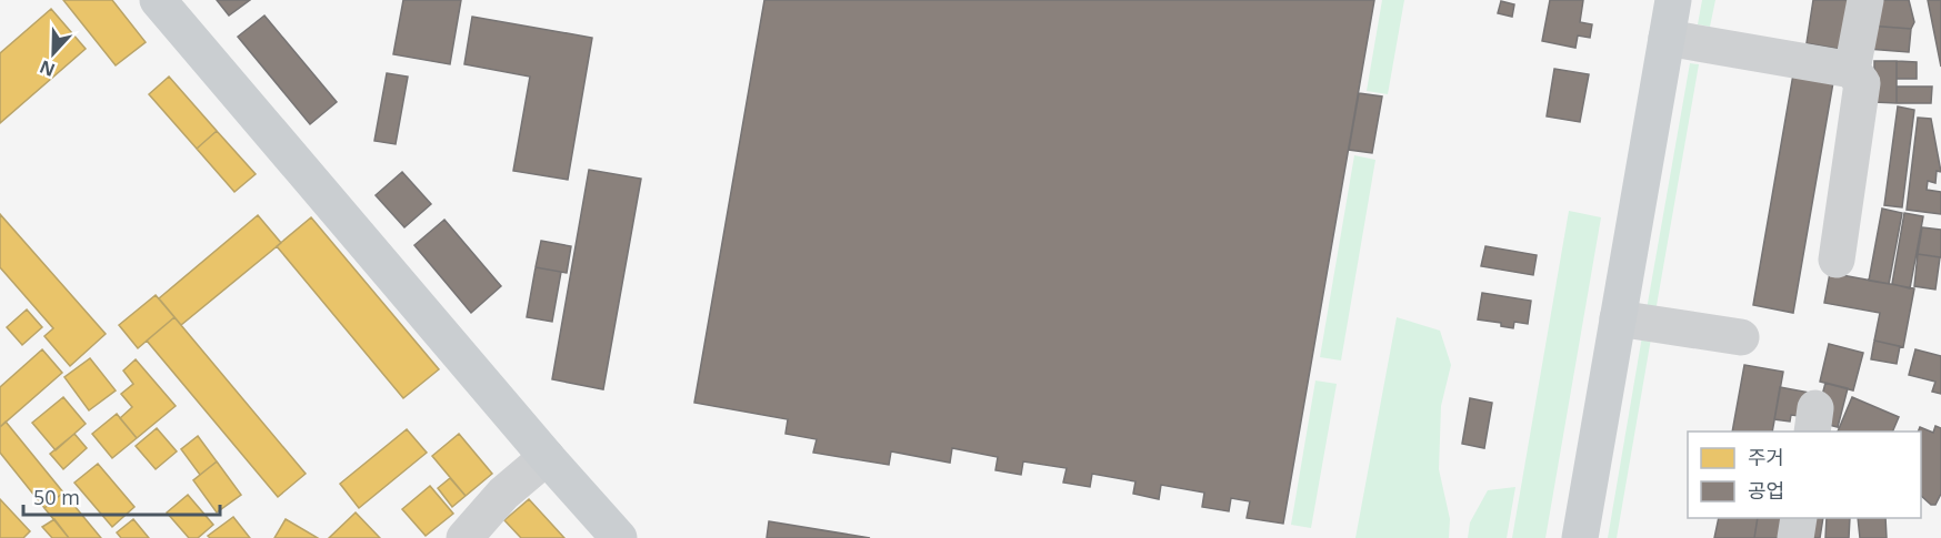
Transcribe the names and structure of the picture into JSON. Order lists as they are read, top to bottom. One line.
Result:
{"legend":["주거","공업"],"scale_bar":"50 m","north":"bottom"}
